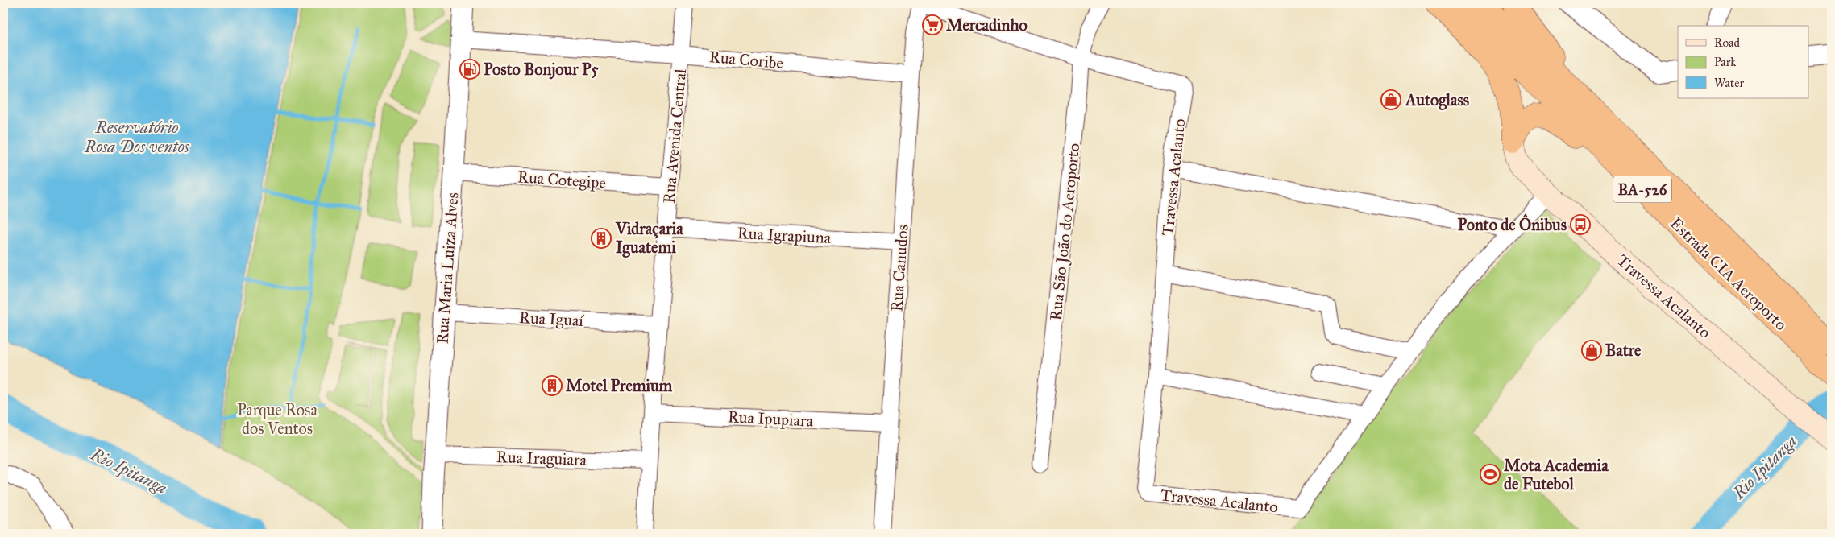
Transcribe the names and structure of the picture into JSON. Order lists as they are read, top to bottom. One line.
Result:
{"streets":{"highway":["BA-526","Estrada CIA Aeroporto"],"main road":["Travessa Acalanto"],"street":["Rua Coribe","Rua Avenida Central","Rua Cotegipe","Rua São João do Aeroporto","Rua Igrapiuna","Rua Maria Luiza Alves","Rua Canudos","Rua Iguaí","Rua Ipupiara","Rua Iraguiara"]},"crossings":[["Rua Coribe","Rua Avenida Central"],["Rua Coribe","Rua Maria Luiza Alves"],["Rua Coribe","Rua Canudos"],["Rua Avenida Central","Rua Cotegipe"],["Rua Avenida Central","Rua Igrapiuna"],["Rua Avenida Central","Rua Iguaí"],["Rua Avenida Central","Rua Ipupiara"],["Rua Avenida Central","Rua Iraguiara"],["Travessa Acalanto","Rua São João do Aeroporto"],["Rua Cotegipe","Rua Maria Luiza Alves"],["Rua Igrapiuna","Rua Canudos"],["Rua Maria Luiza Alves","Rua Iguaí"],["Rua Maria Luiza Alves","Rua Iraguiara"],["Rua Canudos","Rua Ipupiara"]],"water":["Reservatório Rosa Dos ventos","Rio Ipitanga"],"parks":["Parque Rosa dos Ventos"],"places":{"supermarket":["Mercadinho"],"fuel station":["Posto Bonjour P5"],"shop":["Autoglass","Batre"],"bus stop":["Ponto de Ônibus"],"building":["Vidraçaria Iguatemi","Motel Premium"],"sports":["Mota Academia de Futebol"]},"legend":["Road","Park","Water"]}
